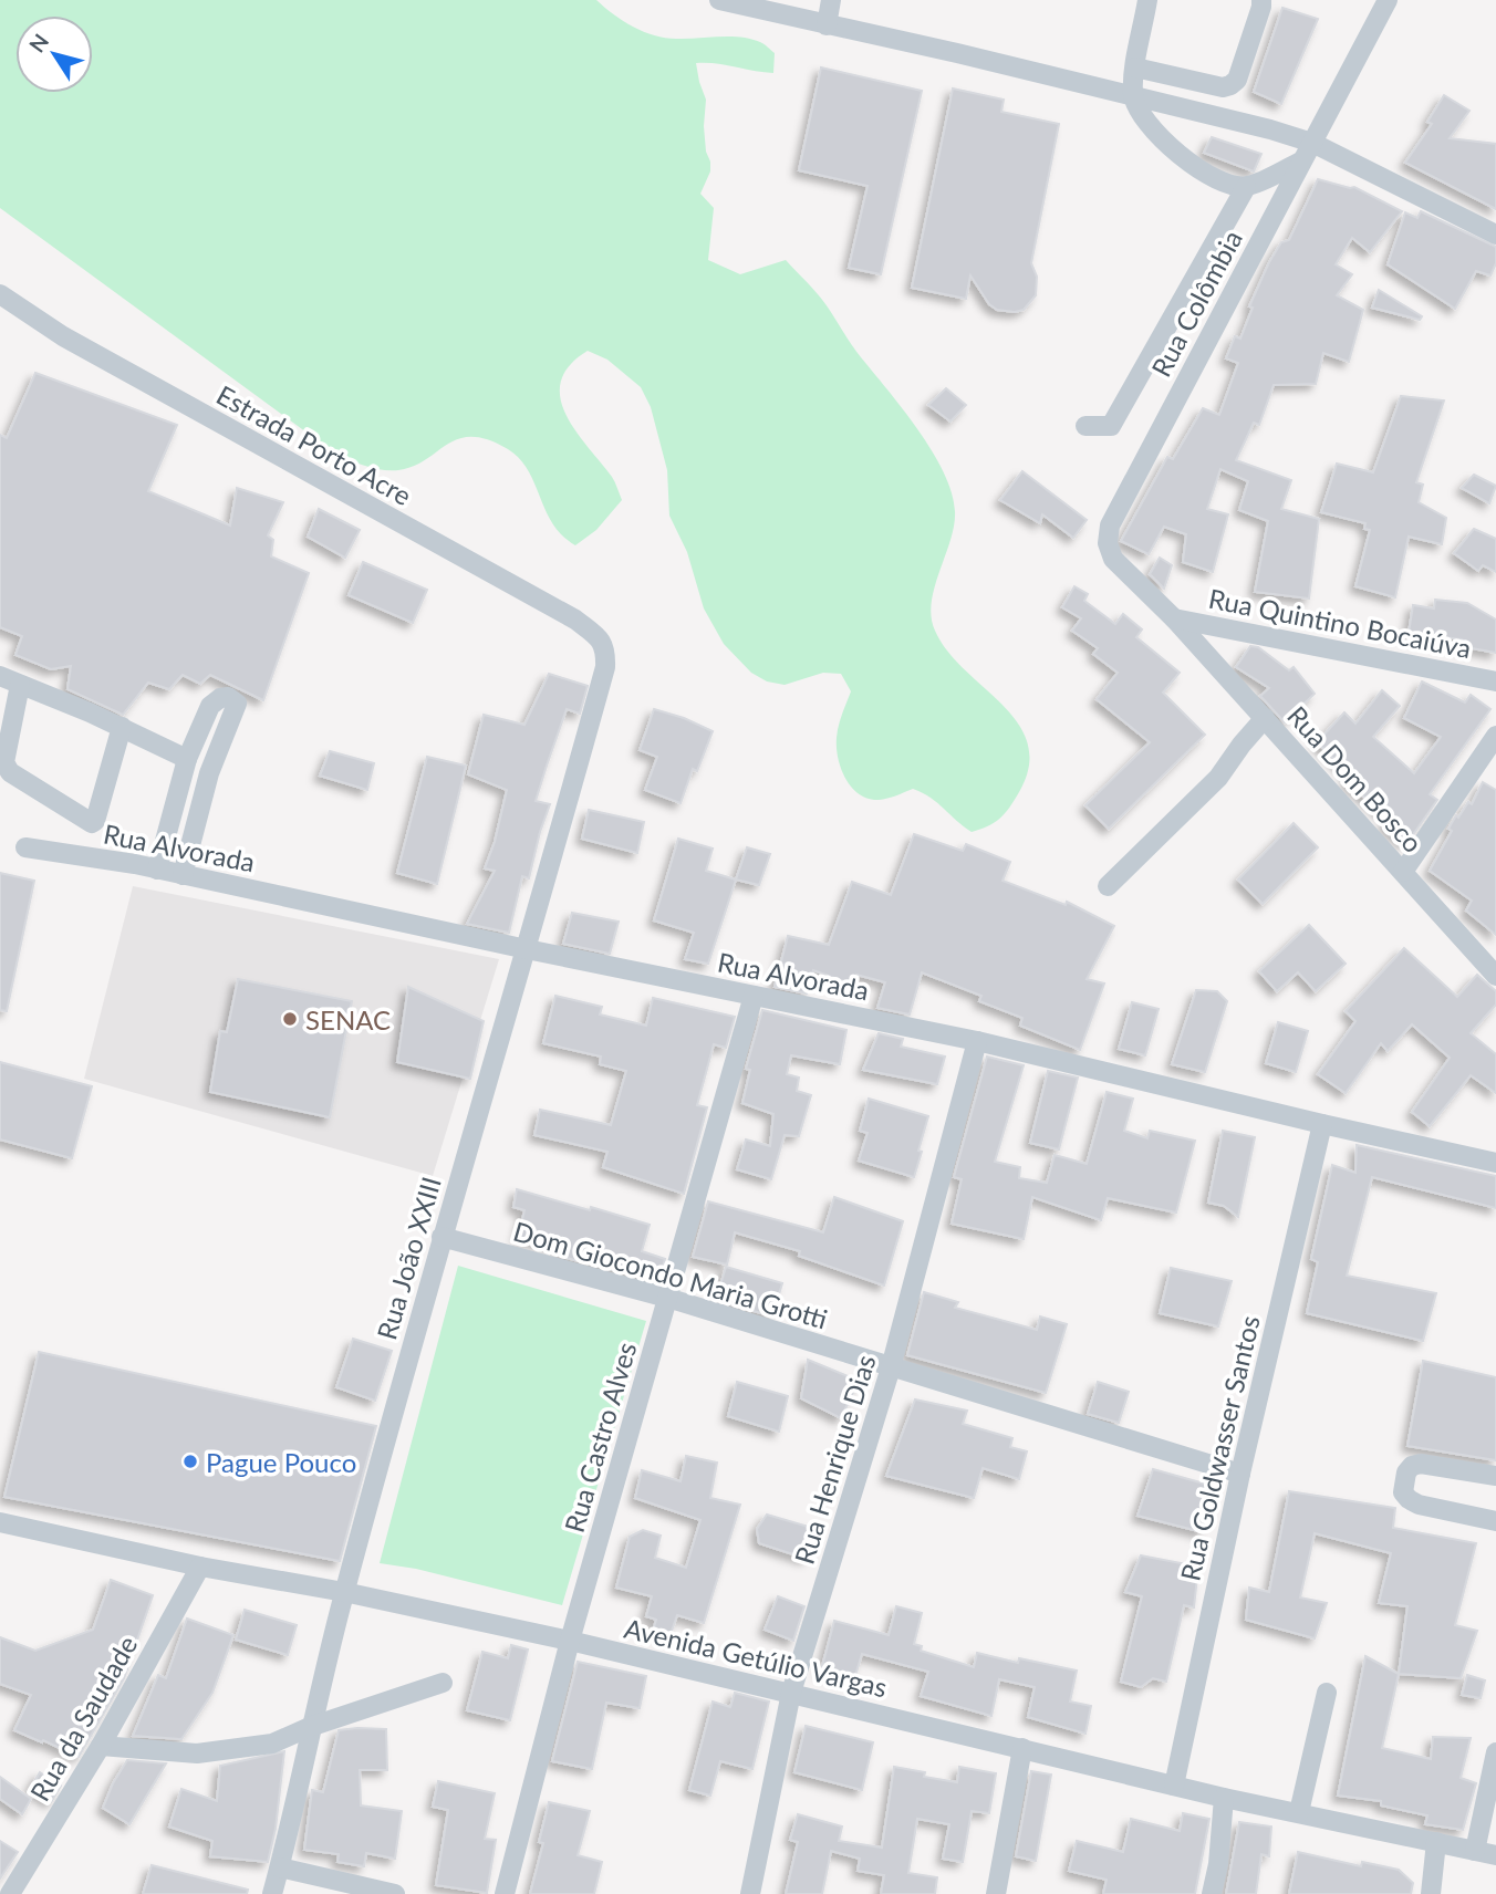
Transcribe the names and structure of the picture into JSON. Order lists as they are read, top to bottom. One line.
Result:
{"streets":{"street":["Rua Colômbia","Estrada Porto Acre","Rua Quintino Bocaiúva","Rua Dom Bosco","Rua Alvorada","Rua João XXIII","Dom Giocondo Maria Grotti","Rua Castro Alves","Rua Goldwasser Santos","Rua Henrique Dias","Avenida Getúlio Vargas","Rua da Saudade"]},"crossings":[["Rua Colômbia","Rua Quintino Bocaiúva"],["Rua Colômbia","Rua Dom Bosco"],["Estrada Porto Acre","Rua João XXIII"],["Rua Quintino Bocaiúva","Rua Dom Bosco"],["Rua Alvorada","Rua João XXIII"],["Rua Alvorada","Rua Castro Alves"],["Rua Alvorada","Rua Goldwasser Santos"],["Rua Alvorada","Rua Henrique Dias"],["Rua João XXIII","Dom Giocondo Maria Grotti"],["Rua João XXIII","Avenida Getúlio Vargas"],["Dom Giocondo Maria Grotti","Rua Castro Alves"],["Dom Giocondo Maria Grotti","Rua Goldwasser Santos"],["Dom Giocondo Maria Grotti","Rua Henrique Dias"],["Rua Castro Alves","Avenida Getúlio Vargas"],["Rua Goldwasser Santos","Avenida Getúlio Vargas"],["Rua Henrique Dias","Avenida Getúlio Vargas"],["Avenida Getúlio Vargas","Rua da Saudade"]],"places":["SENAC","Pague Pouco"],"north":"top left"}
